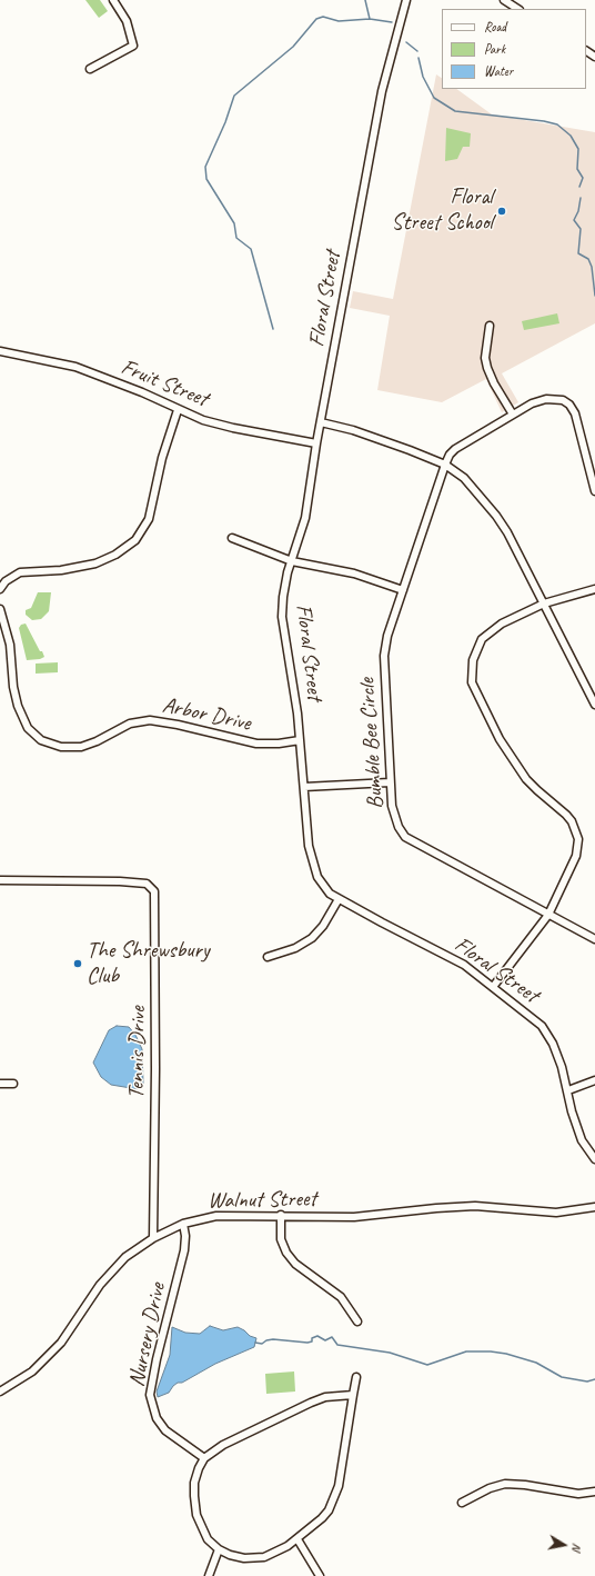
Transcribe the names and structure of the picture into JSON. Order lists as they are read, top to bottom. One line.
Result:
{"streets":{"street":["Floral Street","Fruit Street","Arbor Drive","Bumble Bee Circle","Tennis Drive","Walnut Street","Nursery Drive"]},"crossings":[["Floral Street","Fruit Street"],["Floral Street","Arbor Drive"],["Tennis Drive","Walnut Street"],["Walnut Street","Nursery Drive"]],"places":["Floral Street School","The Shrewsbury Club"],"legend":["Road","Park","Water"],"north":"right"}
